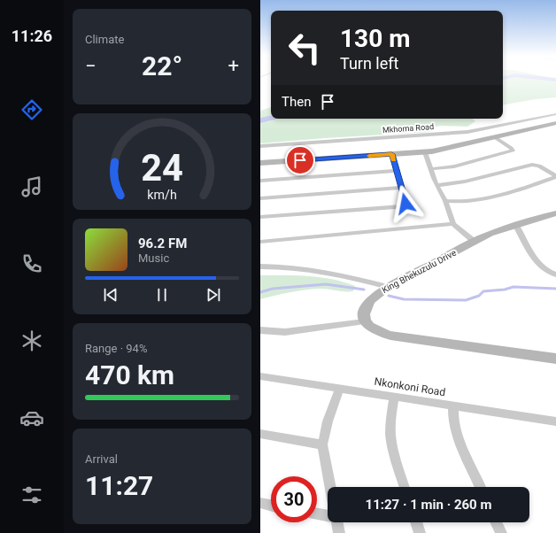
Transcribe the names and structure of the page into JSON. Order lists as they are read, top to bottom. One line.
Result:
{"streets":{"street":["Mkhoma Road","King Bhekuzulu Drive","Nkonkoni Road"]},"page":{"tabs":"11:26","tile":["Climate",["Range · 94%","470 km"],["Arrival","11:27"]],"turn":["130 m","Turn left"],"heat":["−","22°","+"],"then":"Then","song":["96.2 FM","Music"],"limit":"30","trip":"11:27 · 1 min · 260 m","gauge":["24","km/h"]}}
